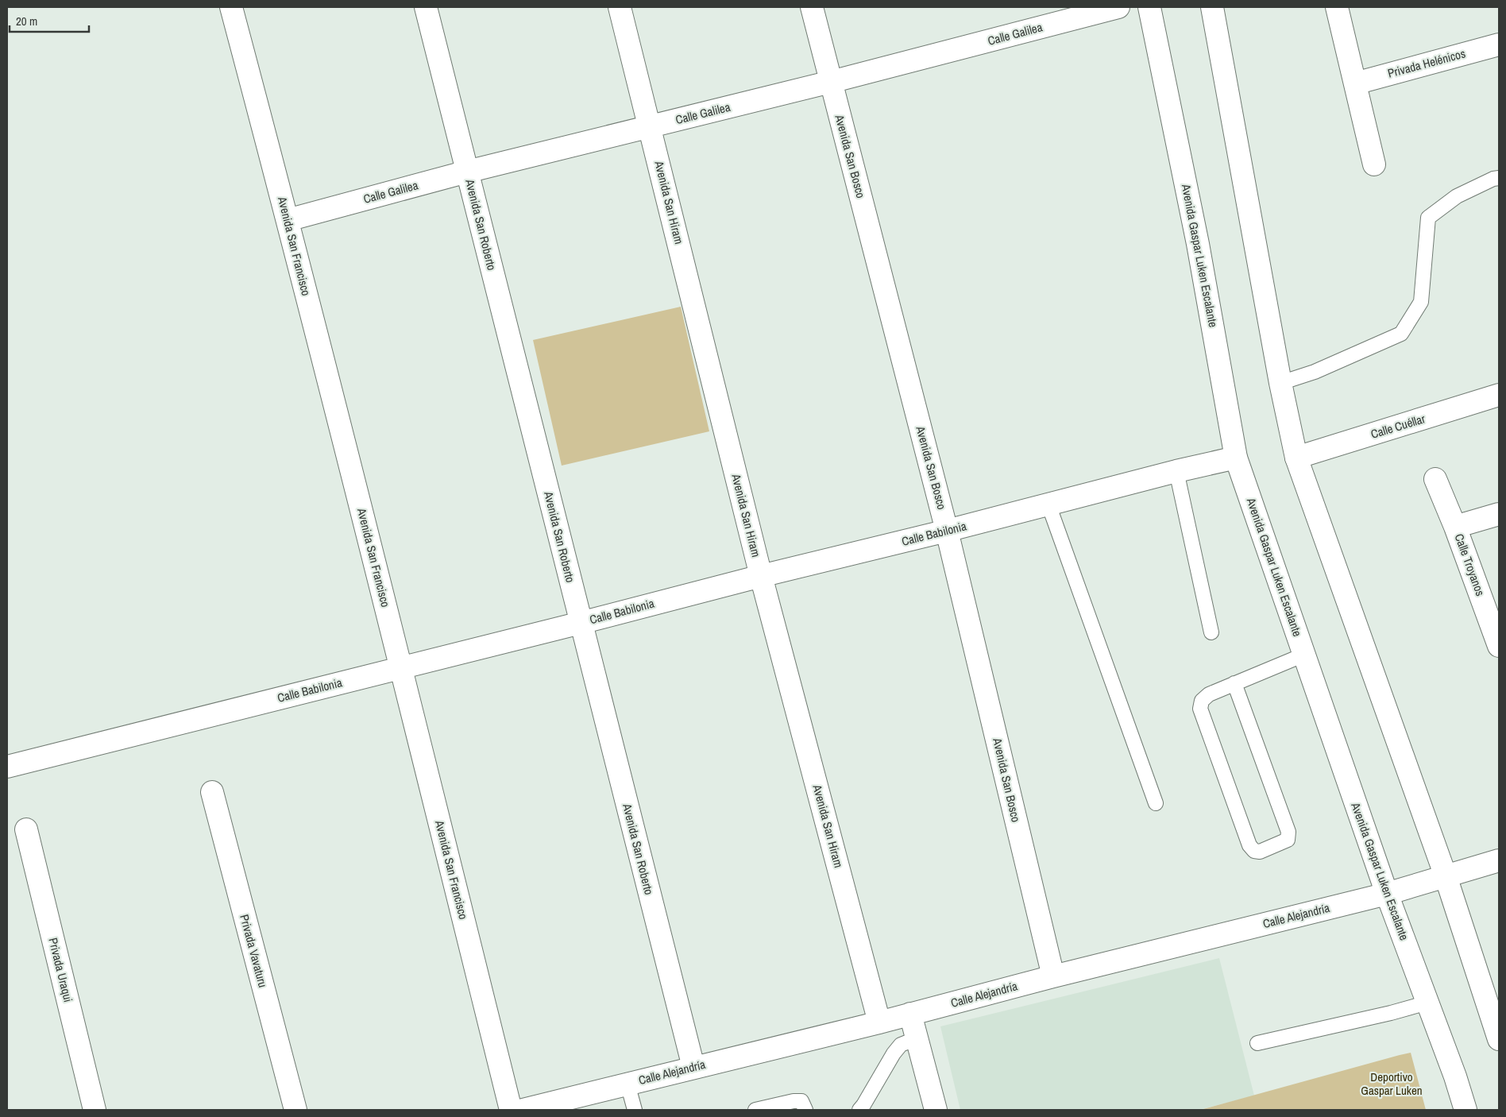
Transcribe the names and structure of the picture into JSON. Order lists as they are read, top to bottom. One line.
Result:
{"streets":{"street":["Calle Galilea","Privada Helénicos","Avenida San Bosco","Avenida San Hiram","Avenida San Roberto","Avenida San Francisco","Avenida Gaspar Luken Escalante","Calle Cuéllar","Calle Babilonia","Calle Troyanos","Calle Alejandría","Privada Vavaturu","Privada Uraqui"]},"crossings":[["Calle Galilea","Avenida San Bosco"],["Calle Galilea","Avenida San Hiram"],["Calle Galilea","Avenida San Roberto"],["Calle Galilea","Avenida San Francisco"],["Avenida San Bosco","Calle Babilonia"],["Avenida San Bosco","Calle Alejandría"],["Avenida San Hiram","Calle Babilonia"],["Avenida San Hiram","Calle Alejandría"],["Avenida San Roberto","Calle Babilonia"],["Avenida San Roberto","Calle Alejandría"],["Avenida San Francisco","Calle Babilonia"],["Avenida Gaspar Luken Escalante","Calle Babilonia"],["Avenida Gaspar Luken Escalante","Calle Alejandría"]],"parks":["Deportivo Gaspar Luken"],"scale_bar":"20 m"}
